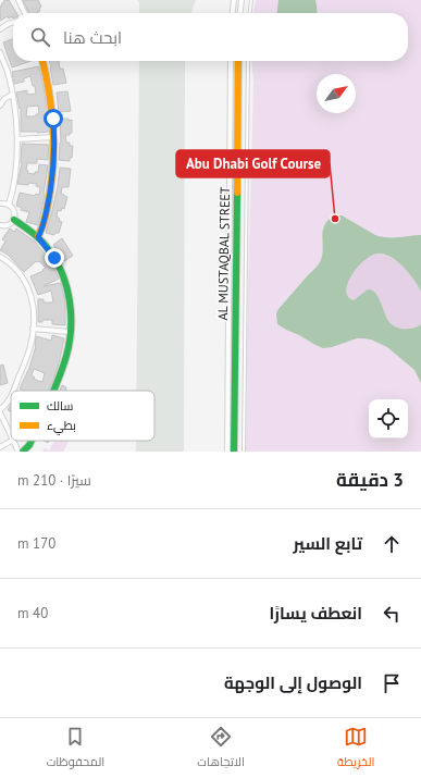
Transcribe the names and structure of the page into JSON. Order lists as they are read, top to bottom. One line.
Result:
{"streets":{"street":["AL MUSTAQBAL STREET"]},"places":["Abu Dhabi Golf Course"],"legend":["سالك","بطيء"],"north":"top right","page":{"search":"ابحث هنا","heading":["3 دقيقة","سيرًا · 210 m"],"list":[["تابع السير","170 m"],["انعطف يسارًا","40 m"],"الوصول إلى الوجهة"],"nav":["الخريطة","الاتجاهات","المحفوظات"]}}
